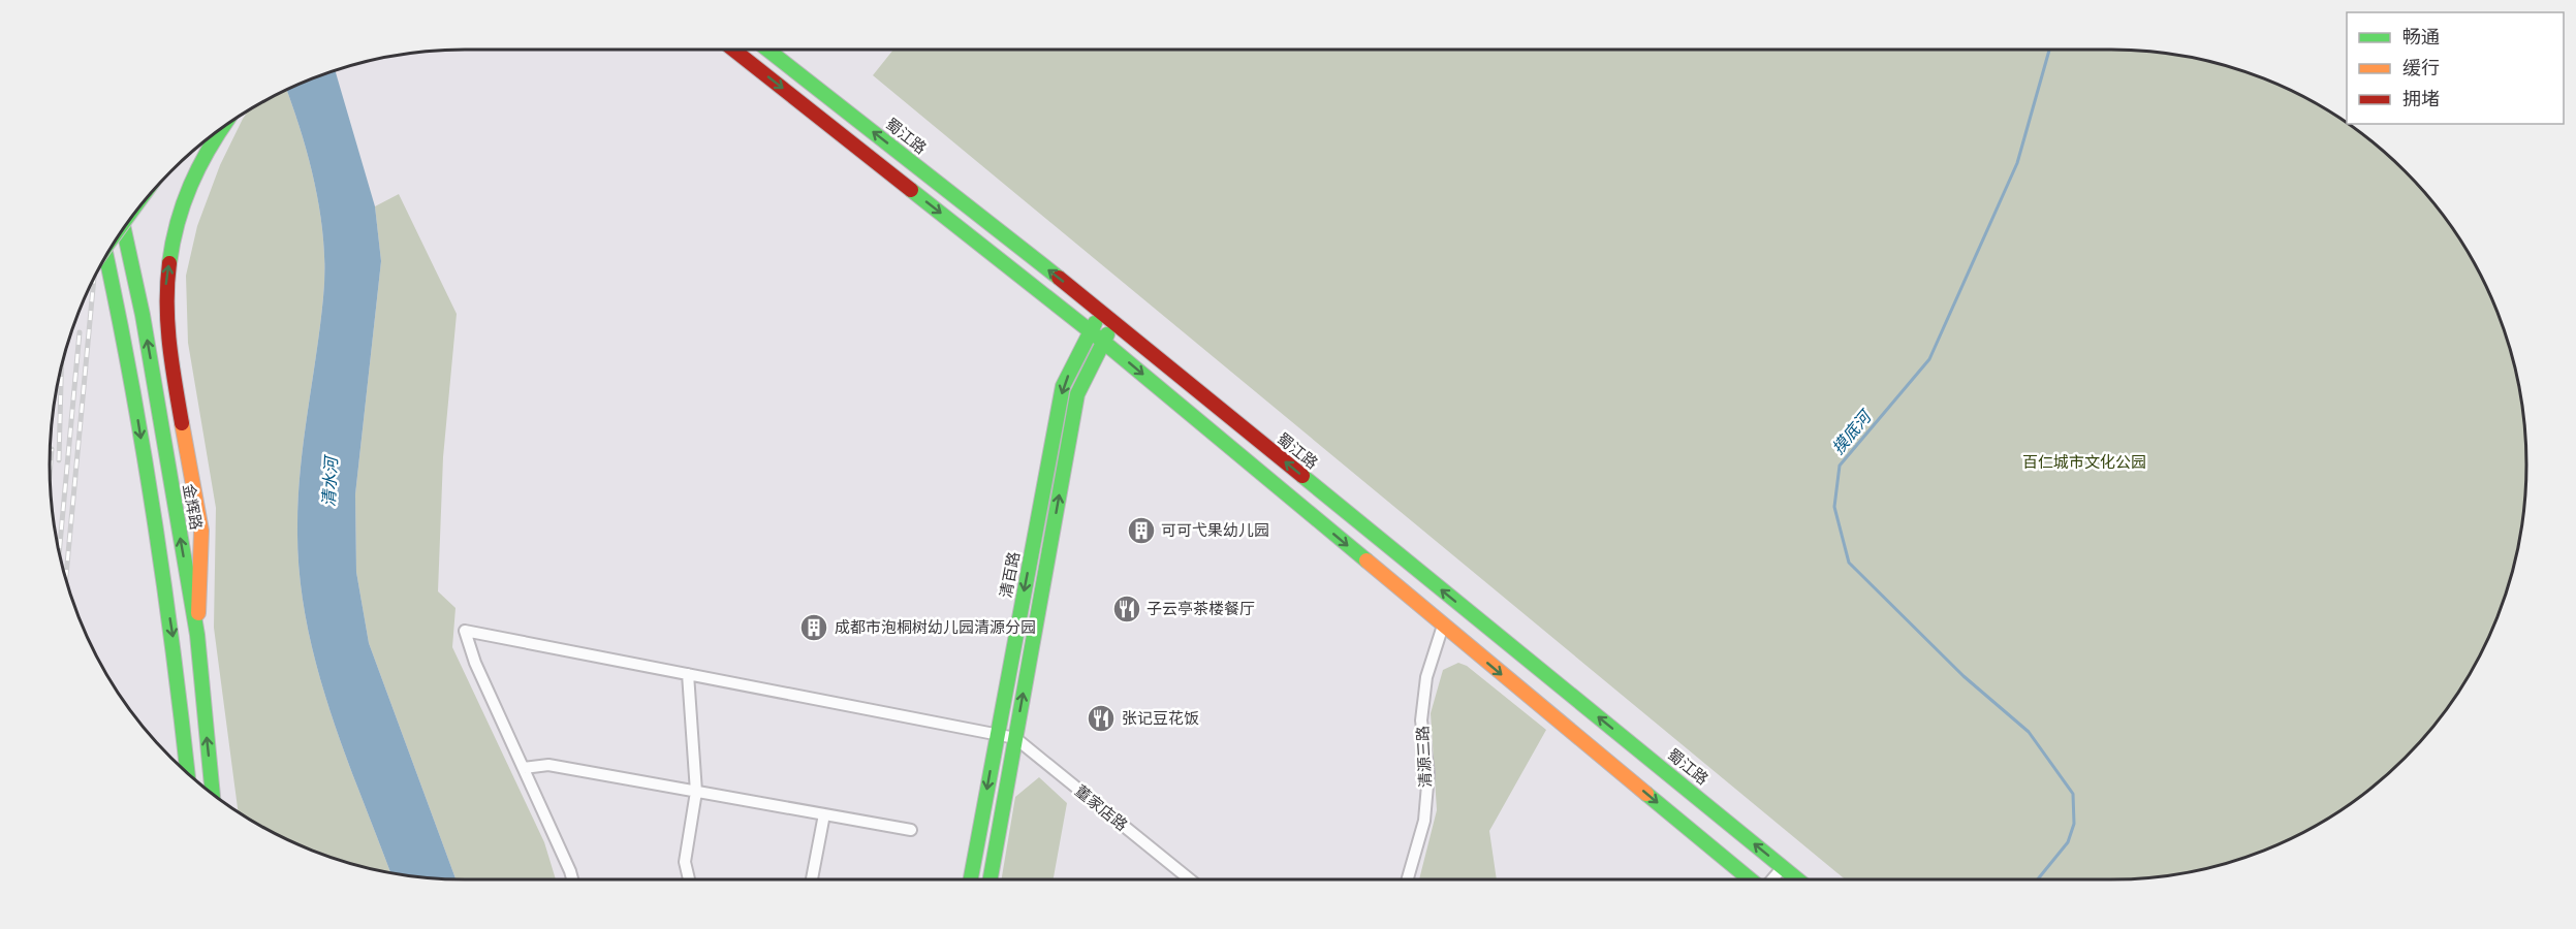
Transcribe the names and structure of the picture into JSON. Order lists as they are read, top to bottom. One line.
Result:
{"streets":{"street":["蜀江路","金辉路","清百路","清源三路","董家店路"]},"crossings":[["蜀江路","清百路"],["清百路","董家店路"]],"water":["摸底河","清水河"],"parks":["百仁城市文化公园"],"places":{"building":["可可弋果幼儿园","成都市泡桐树幼儿园清源分园"],"restaurant":["子云亭茶楼餐厅","张记豆花饭"]},"legend":["畅通","缓行","拥堵"]}
